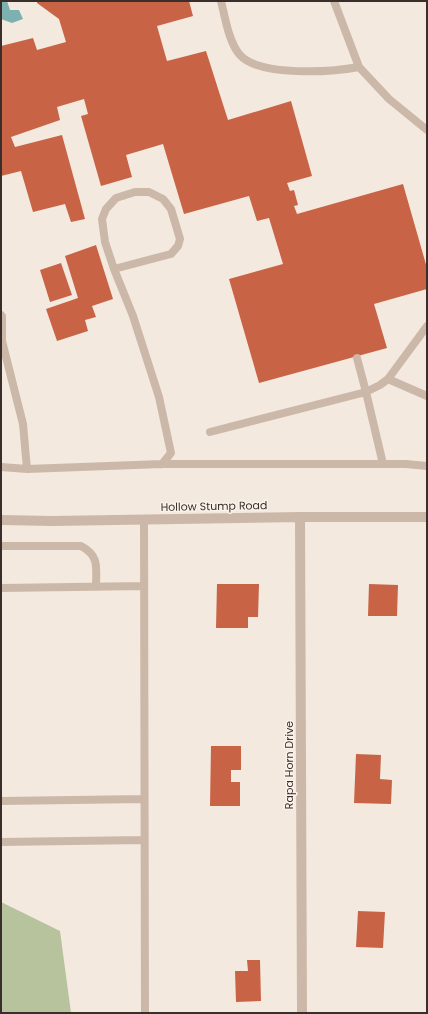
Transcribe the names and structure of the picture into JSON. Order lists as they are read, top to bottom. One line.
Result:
{"streets":{"street":["Hollow Stump Road","Rapa Horn Drive"]},"crossings":[["Hollow Stump Road","Rapa Horn Drive"]]}
